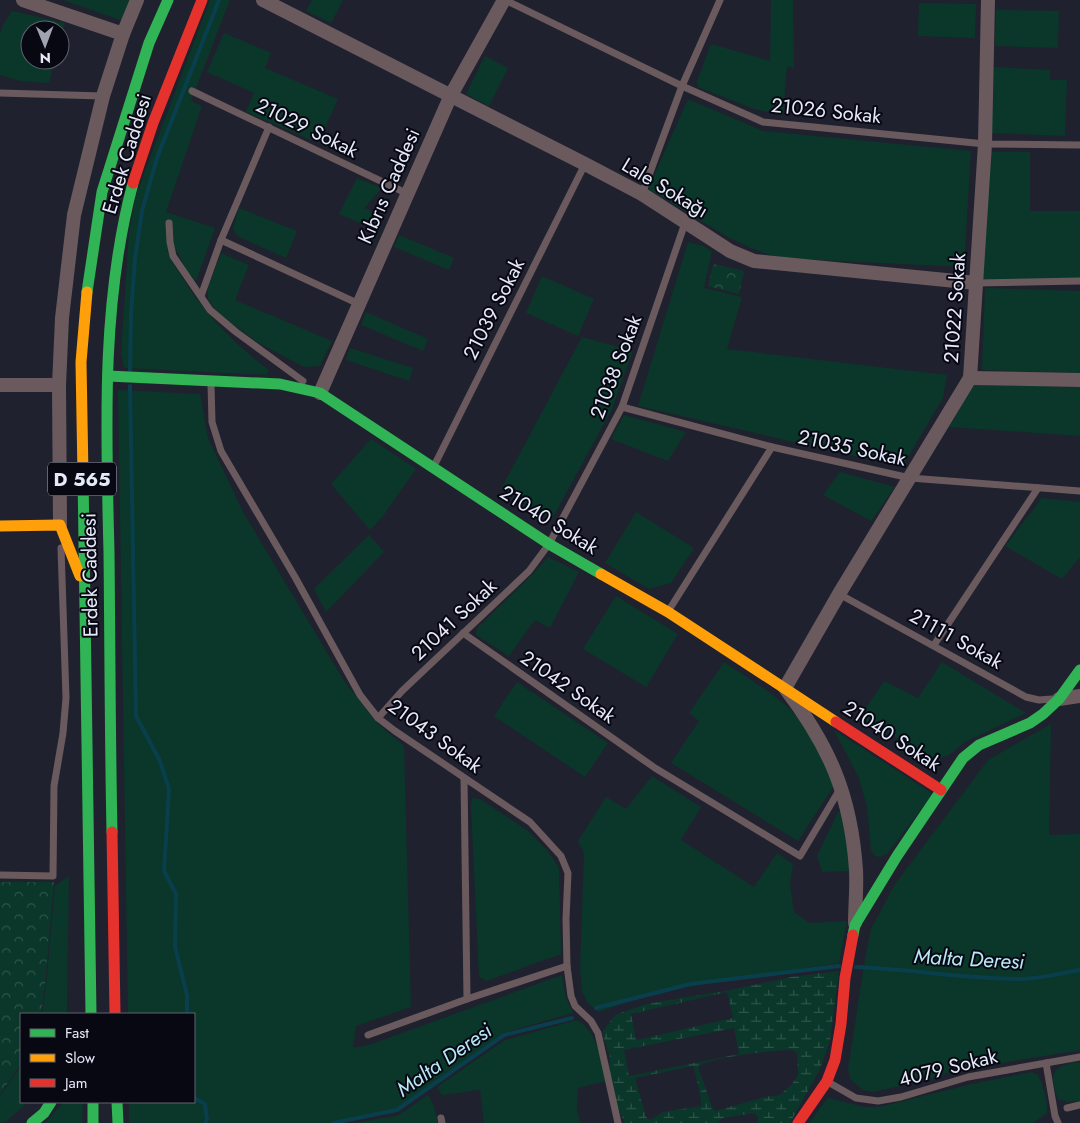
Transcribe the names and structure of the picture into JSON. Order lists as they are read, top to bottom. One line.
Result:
{"streets":{"main road":["Erdek Caddesi","D 565","21040 Sokak"],"street":["Kıbrıs Caddesi","Lale Sokağı","21022 Sokak"],"lane":["21026 Sokak","21029 Sokak","21039 Sokak","21038 Sokak","21035 Sokak","21041 Sokak","21111 Sokak","21042 Sokak","21043 Sokak","4079 Sokak"]},"crossings":[["21026 Sokak","Kıbrıs Caddesi"],["21026 Sokak","21022 Sokak"],["21029 Sokak","Kıbrıs Caddesi"],["Erdek Caddesi","D 565"],["Erdek Caddesi","21040 Sokak"],["Kıbrıs Caddesi","Lale Sokağı"],["Kıbrıs Caddesi","21040 Sokak"],["Lale Sokağı","21022 Sokak"],["Lale Sokağı","21039 Sokak"],["Lale Sokağı","21038 Sokak"],["21022 Sokak","21035 Sokak"],["21022 Sokak","21040 Sokak"],["21022 Sokak","21111 Sokak"],["21039 Sokak","21040 Sokak"],["21038 Sokak","21035 Sokak"],["21038 Sokak","21040 Sokak"],["21038 Sokak","21041 Sokak"],["21040 Sokak","21041 Sokak"],["21040 Sokak","21043 Sokak"],["21041 Sokak","21042 Sokak"],["21041 Sokak","21043 Sokak"]],"water":["Malta Deresi"],"legend":["Fast","Slow","Jam"],"north":"bottom"}
